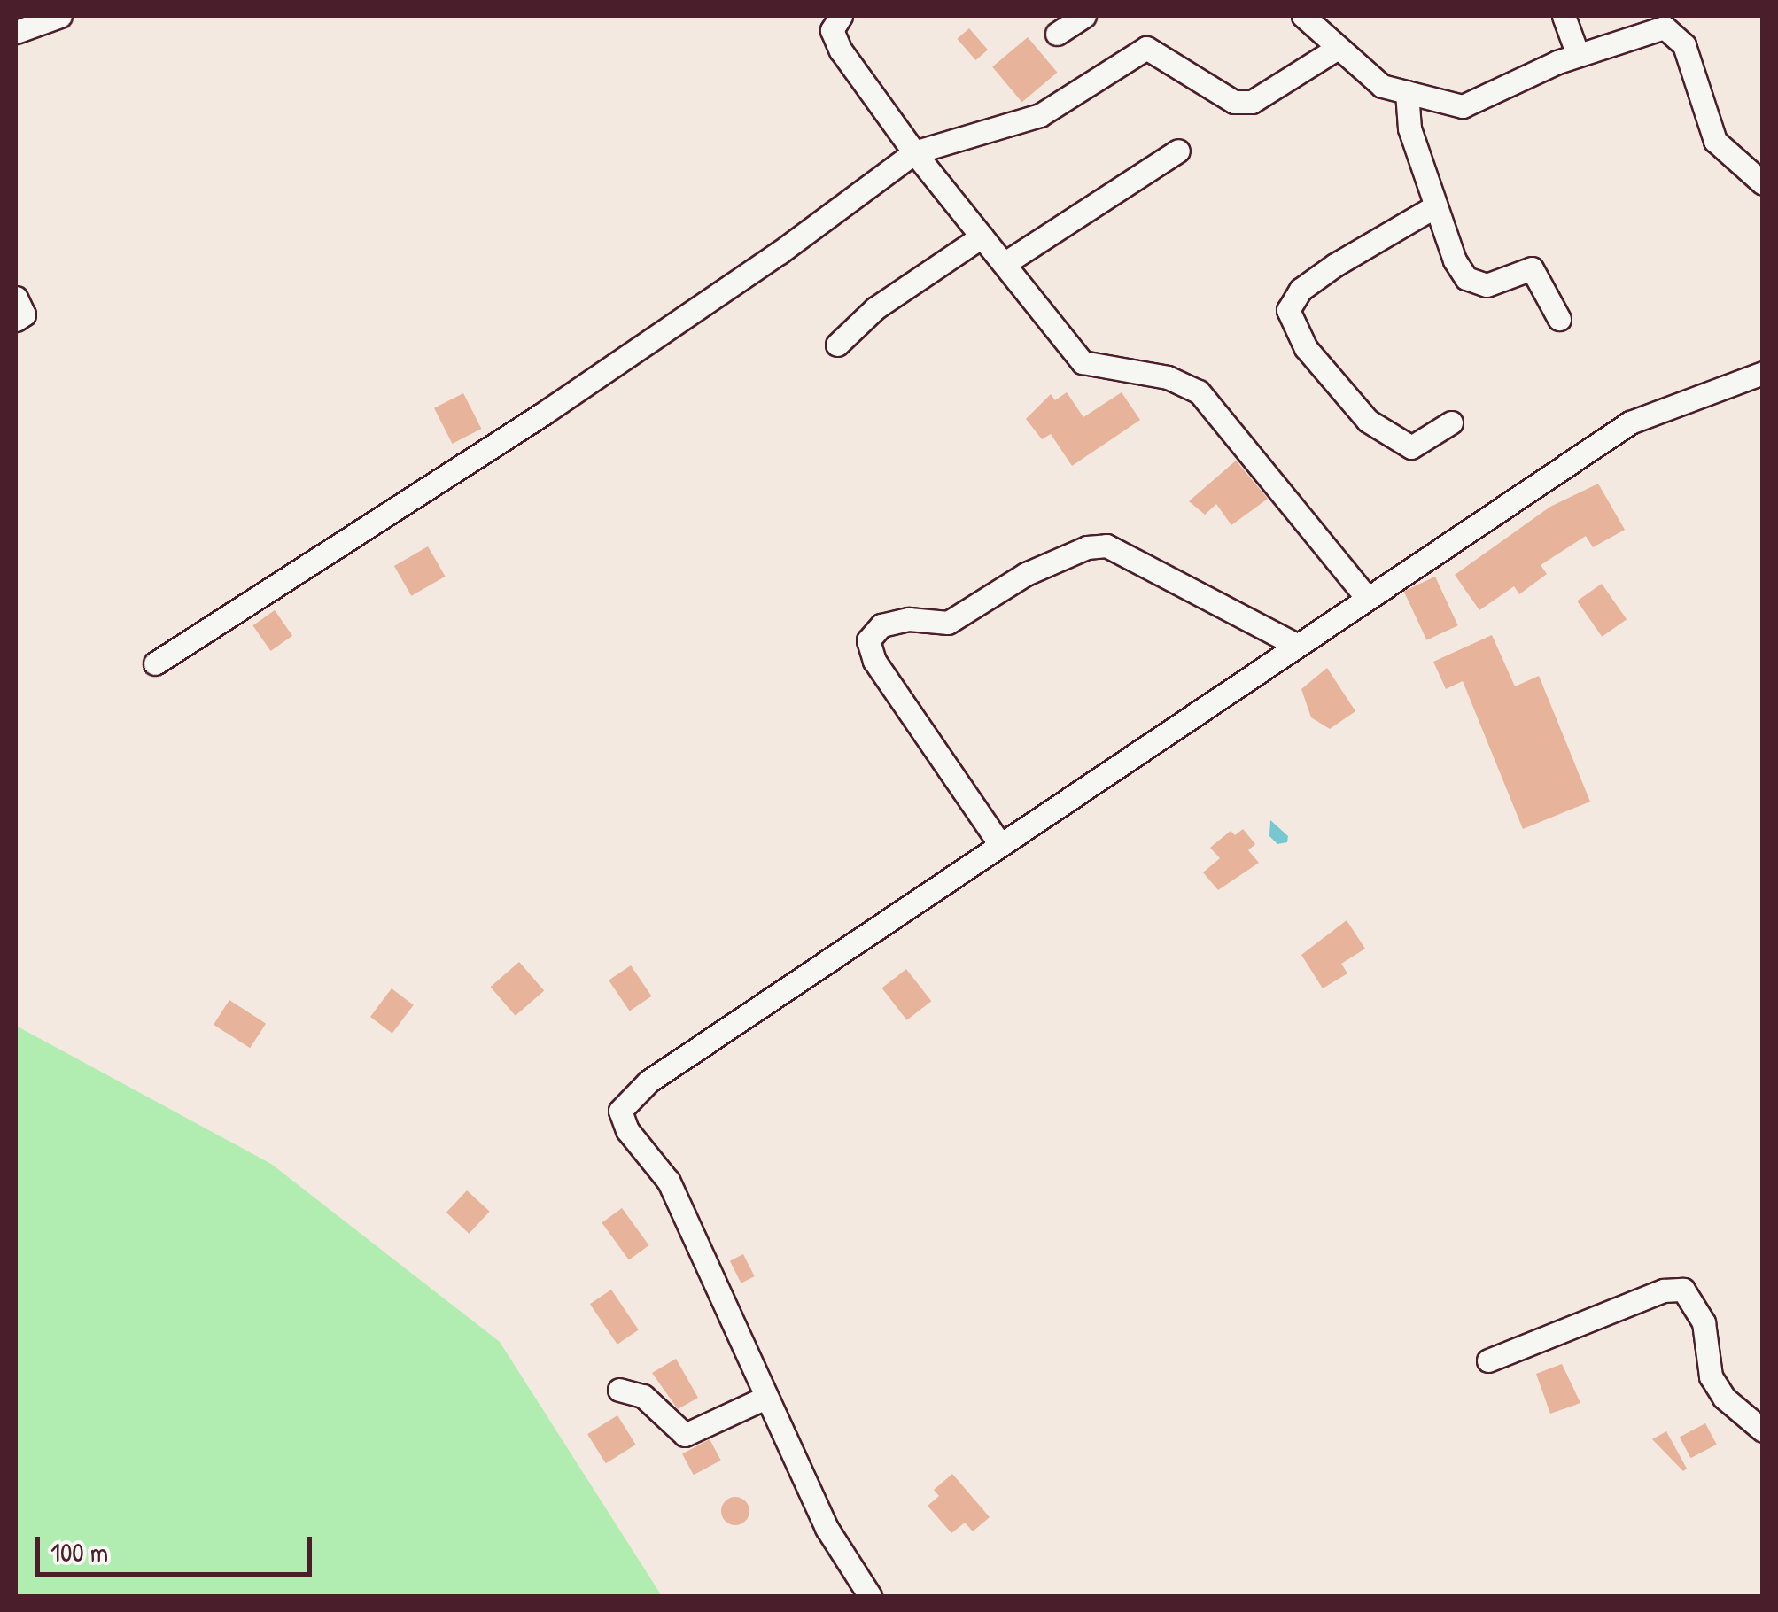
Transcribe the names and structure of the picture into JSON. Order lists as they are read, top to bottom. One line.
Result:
{"scale_bar":"100 m"}
